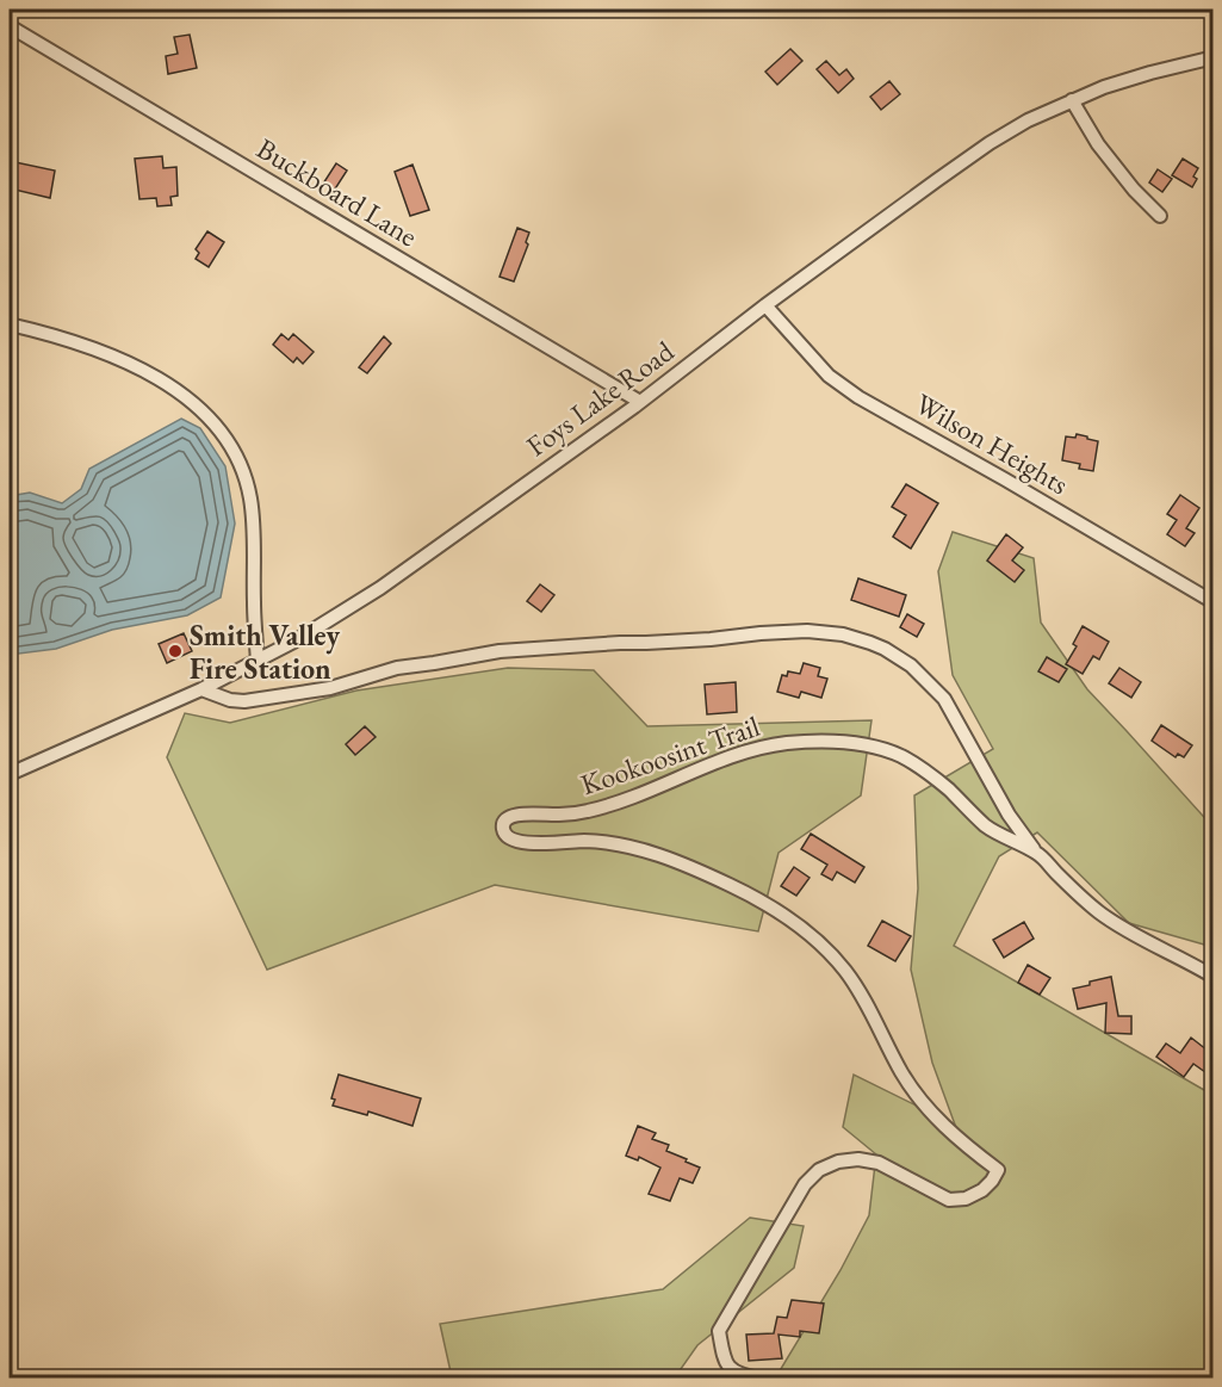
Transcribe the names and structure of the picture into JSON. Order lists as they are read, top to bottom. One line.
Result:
{"streets":{"street":["Buckboard Lane","Foys Lake Road","Wilson Heights","Kookoosint Trail"]},"crossings":[["Buckboard Lane","Foys Lake Road"],["Foys Lake Road","Wilson Heights"],["Foys Lake Road","Kookoosint Trail"]],"places":["Smith Valley Fire Station"]}
